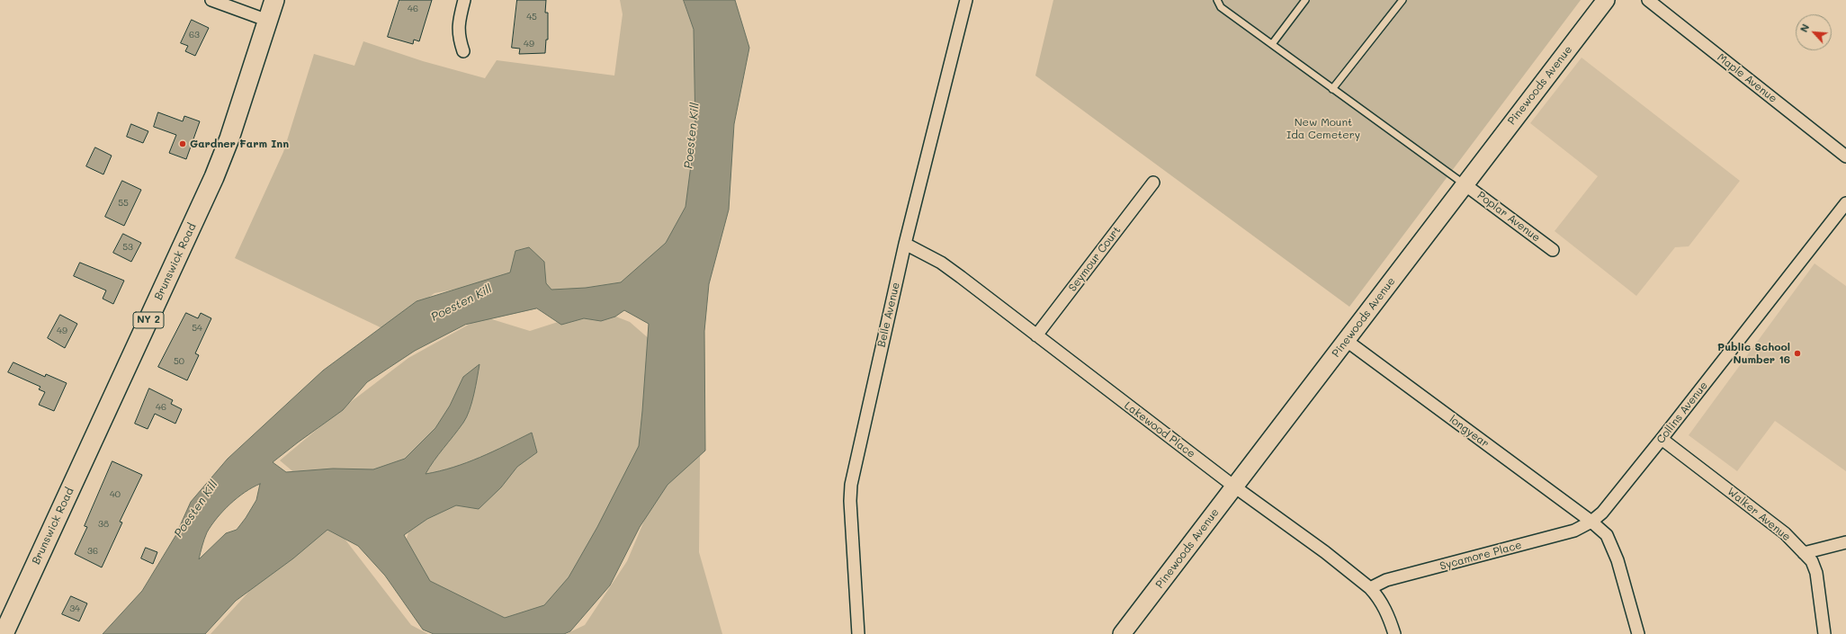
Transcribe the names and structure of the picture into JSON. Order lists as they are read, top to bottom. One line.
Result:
{"streets":{"main road":["Brunswick Road","NY 2"],"street":["Maple Avenue","Pinewoods Avenue","Poplar Avenue","Seymour Court","Belle Avenue","Collins Avenue","Lakewood Place","longyear","Walker Avenue","Sycamore Place"]},"crossings":[["Pinewoods Avenue","Poplar Avenue"],["Pinewoods Avenue","Lakewood Place"],["Pinewoods Avenue","longyear"],["Seymour Court","Lakewood Place"],["Belle Avenue","Lakewood Place"],["Collins Avenue","longyear"],["Collins Avenue","Walker Avenue"],["Collins Avenue","Sycamore Place"],["Lakewood Place","Sycamore Place"],["longyear","Sycamore Place"]],"water":["Poesten Kill"],"parks":["New Mount Ida Cemetery"],"places":["Gardner Farm Inn","Public School Number 16"],"house_numbers":["46","45","63","49","55","53","54","49","50","46","40","38","36","34"],"north":"top left"}
